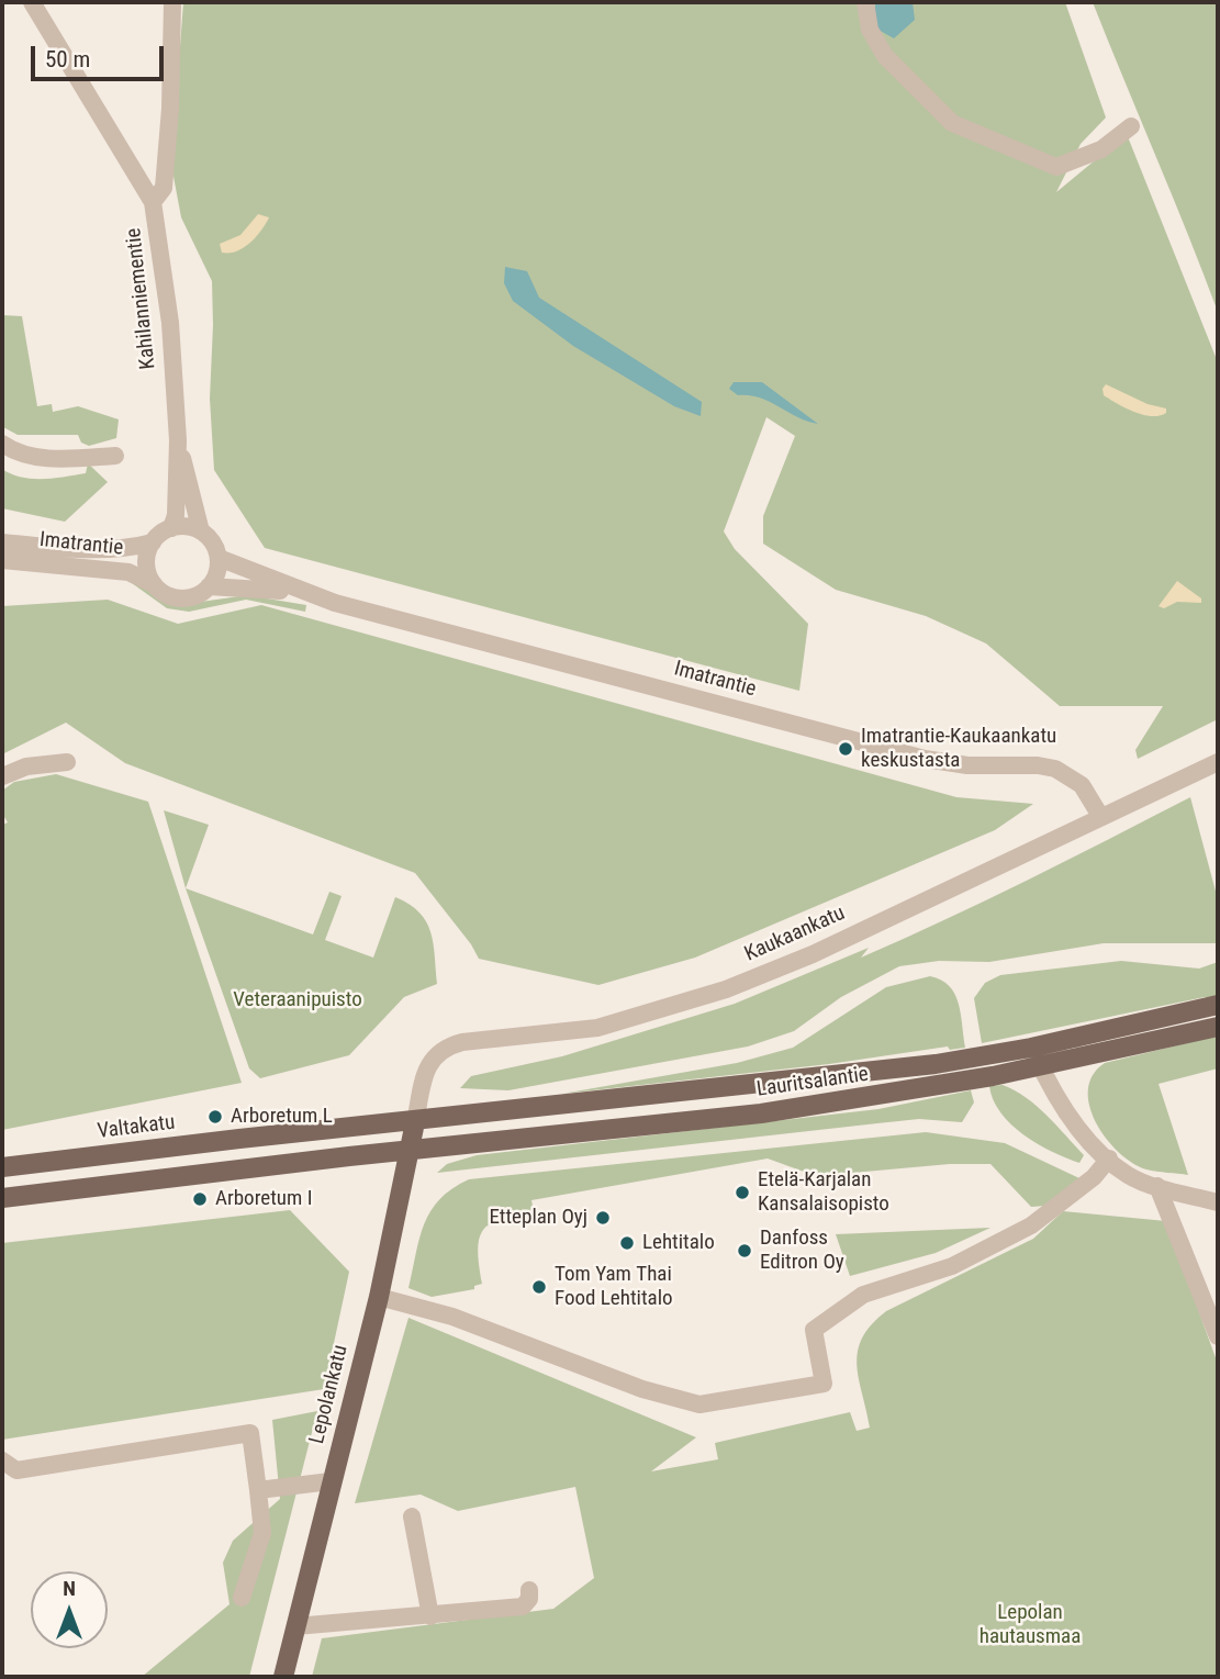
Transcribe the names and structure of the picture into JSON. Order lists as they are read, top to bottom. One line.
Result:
{"streets":{"main road":["Lauritsalantie","Valtakatu","Lepolankatu"],"street":["Kahilanniementie","Imatrantie","Kaukaankatu"]},"crossings":[["Kahilanniementie","Imatrantie"],["Imatrantie","Kaukaankatu"],["Kaukaankatu","Lauritsalantie"],["Kaukaankatu","Valtakatu"],["Kaukaankatu","Lepolankatu"],["Lauritsalantie","Valtakatu"],["Lauritsalantie","Lepolankatu"],["Valtakatu","Lepolankatu"]],"parks":["Veteraanipuisto","Lepolan hautausmaa"],"places":["Imatrantie-Kaukaankatu keskustasta","Arboretum L","Etelä-Karjalan Kansalaisopisto","Arboretum I","Etteplan Oyj","Lehtitalo","Danfoss Editron Oy","Tom Yam Thai Food Lehtitalo"],"scale_bar":"50 m","north":"top"}
